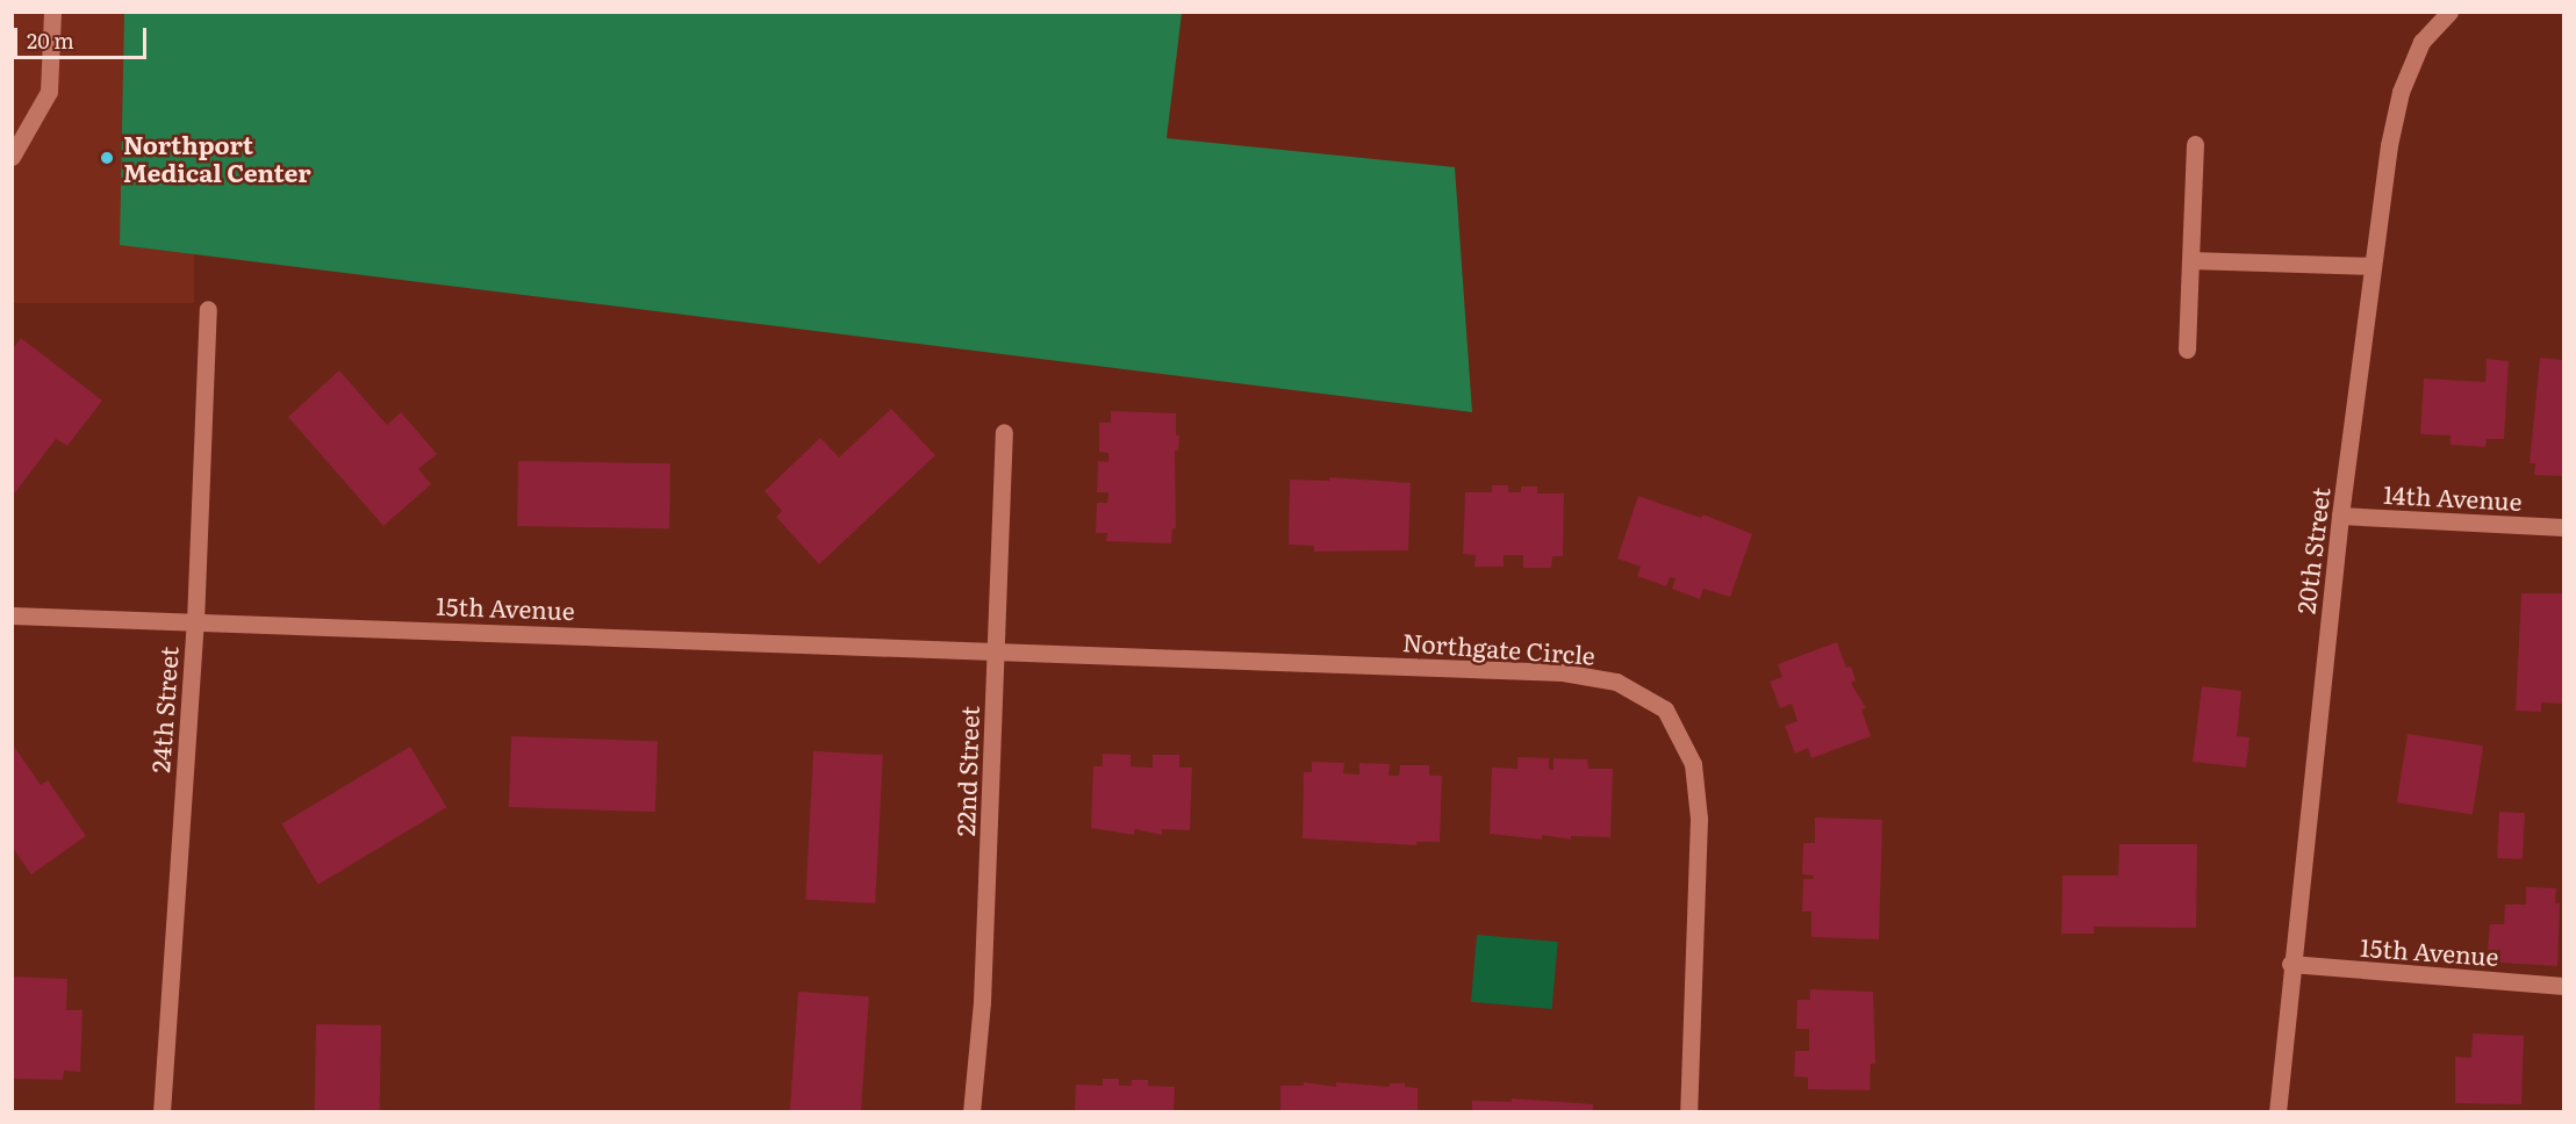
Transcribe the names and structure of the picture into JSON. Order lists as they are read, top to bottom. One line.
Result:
{"streets":{"street":["14th Avenue","20th Street","15th Avenue","Northgate Circle","24th Street","22nd Street"]},"crossings":[["14th Avenue","20th Street"],["20th Street","15th Avenue"],["15th Avenue","Northgate Circle"],["15th Avenue","24th Street"],["15th Avenue","22nd Street"],["Northgate Circle","22nd Street"]],"places":["Northport Medical Center"],"scale_bar":"20 m"}
